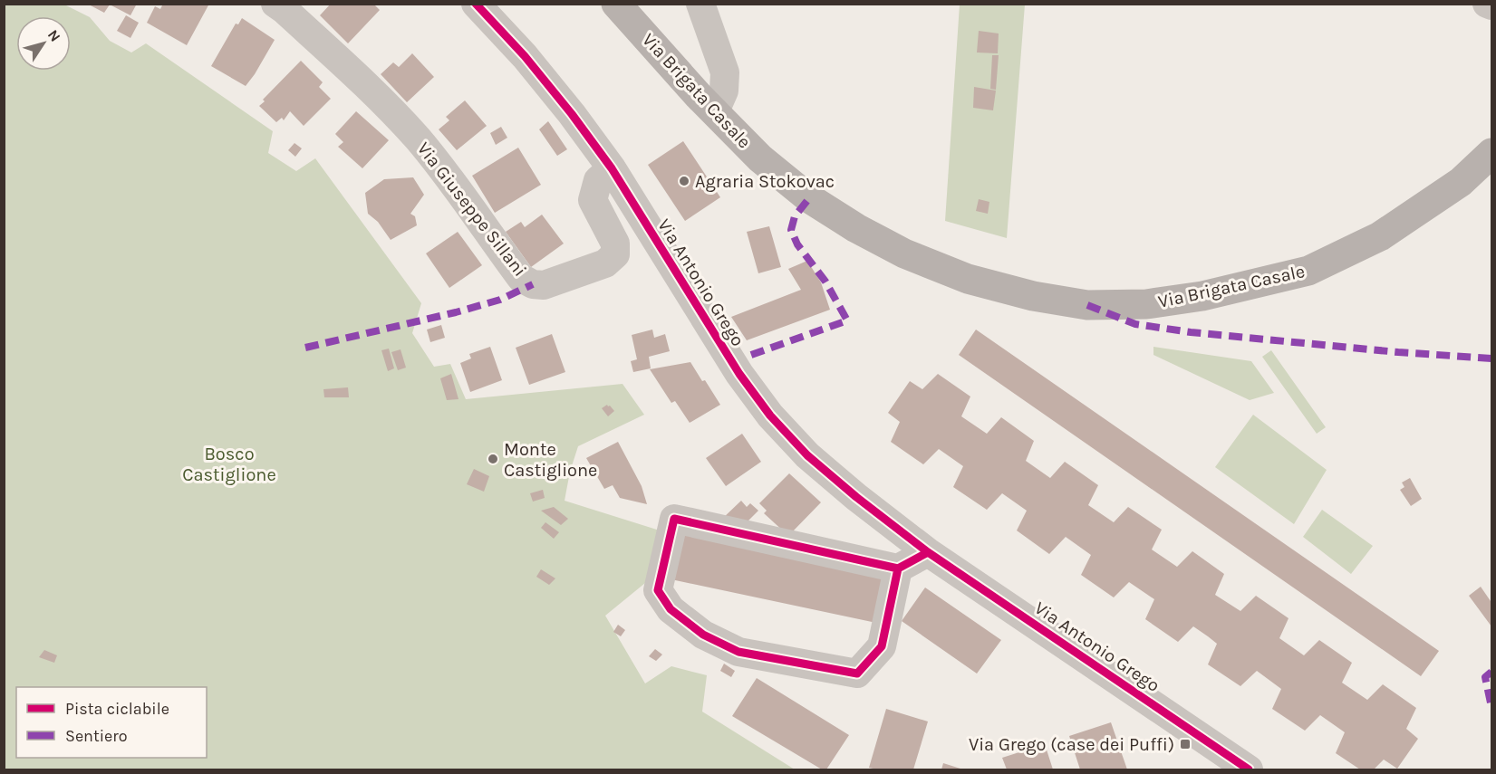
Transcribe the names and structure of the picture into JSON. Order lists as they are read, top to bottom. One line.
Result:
{"streets":{"main road":["Via Brigata Casale"],"street":["Via Giuseppe Sillani","Via Antonio Grego"]},"crossings":[["Via Giuseppe Sillani","Via Antonio Grego"]],"parks":["Bosco Castiglione"],"places":{"other":["Agraria Stokovac","Monte Castiglione"],"transit":["Via Grego (case dei Puffi)"]},"legend":["Pista ciclabile","Sentiero"],"north":"top right"}
